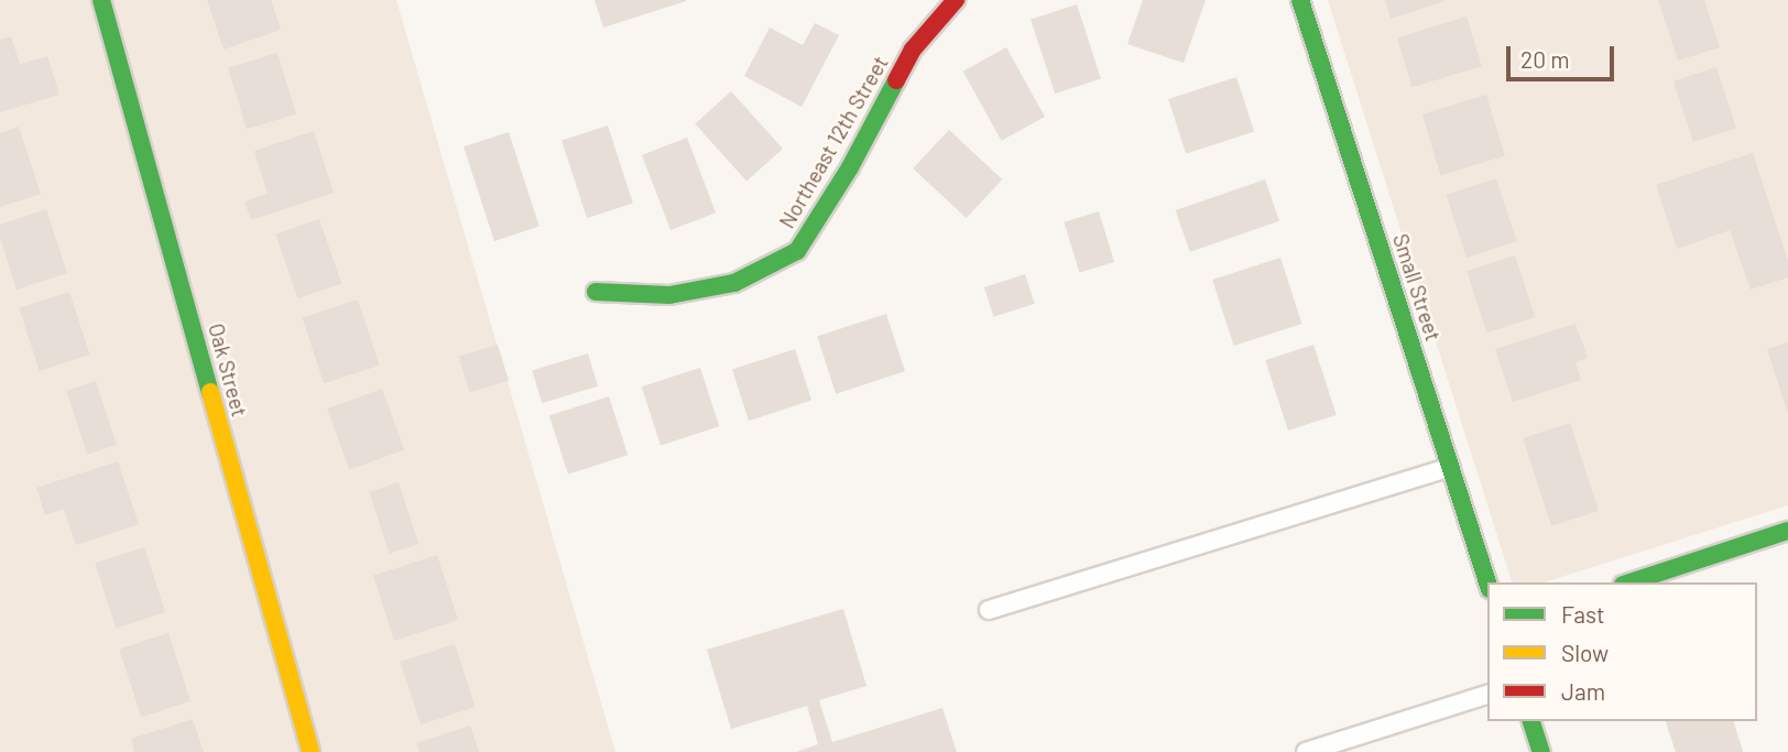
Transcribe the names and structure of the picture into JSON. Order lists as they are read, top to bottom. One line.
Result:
{"streets":{"street":["Northeast 12th Street","Small Street","Oak Street"]},"legend":["Fast","Slow","Jam"],"scale_bar":"20 m"}
